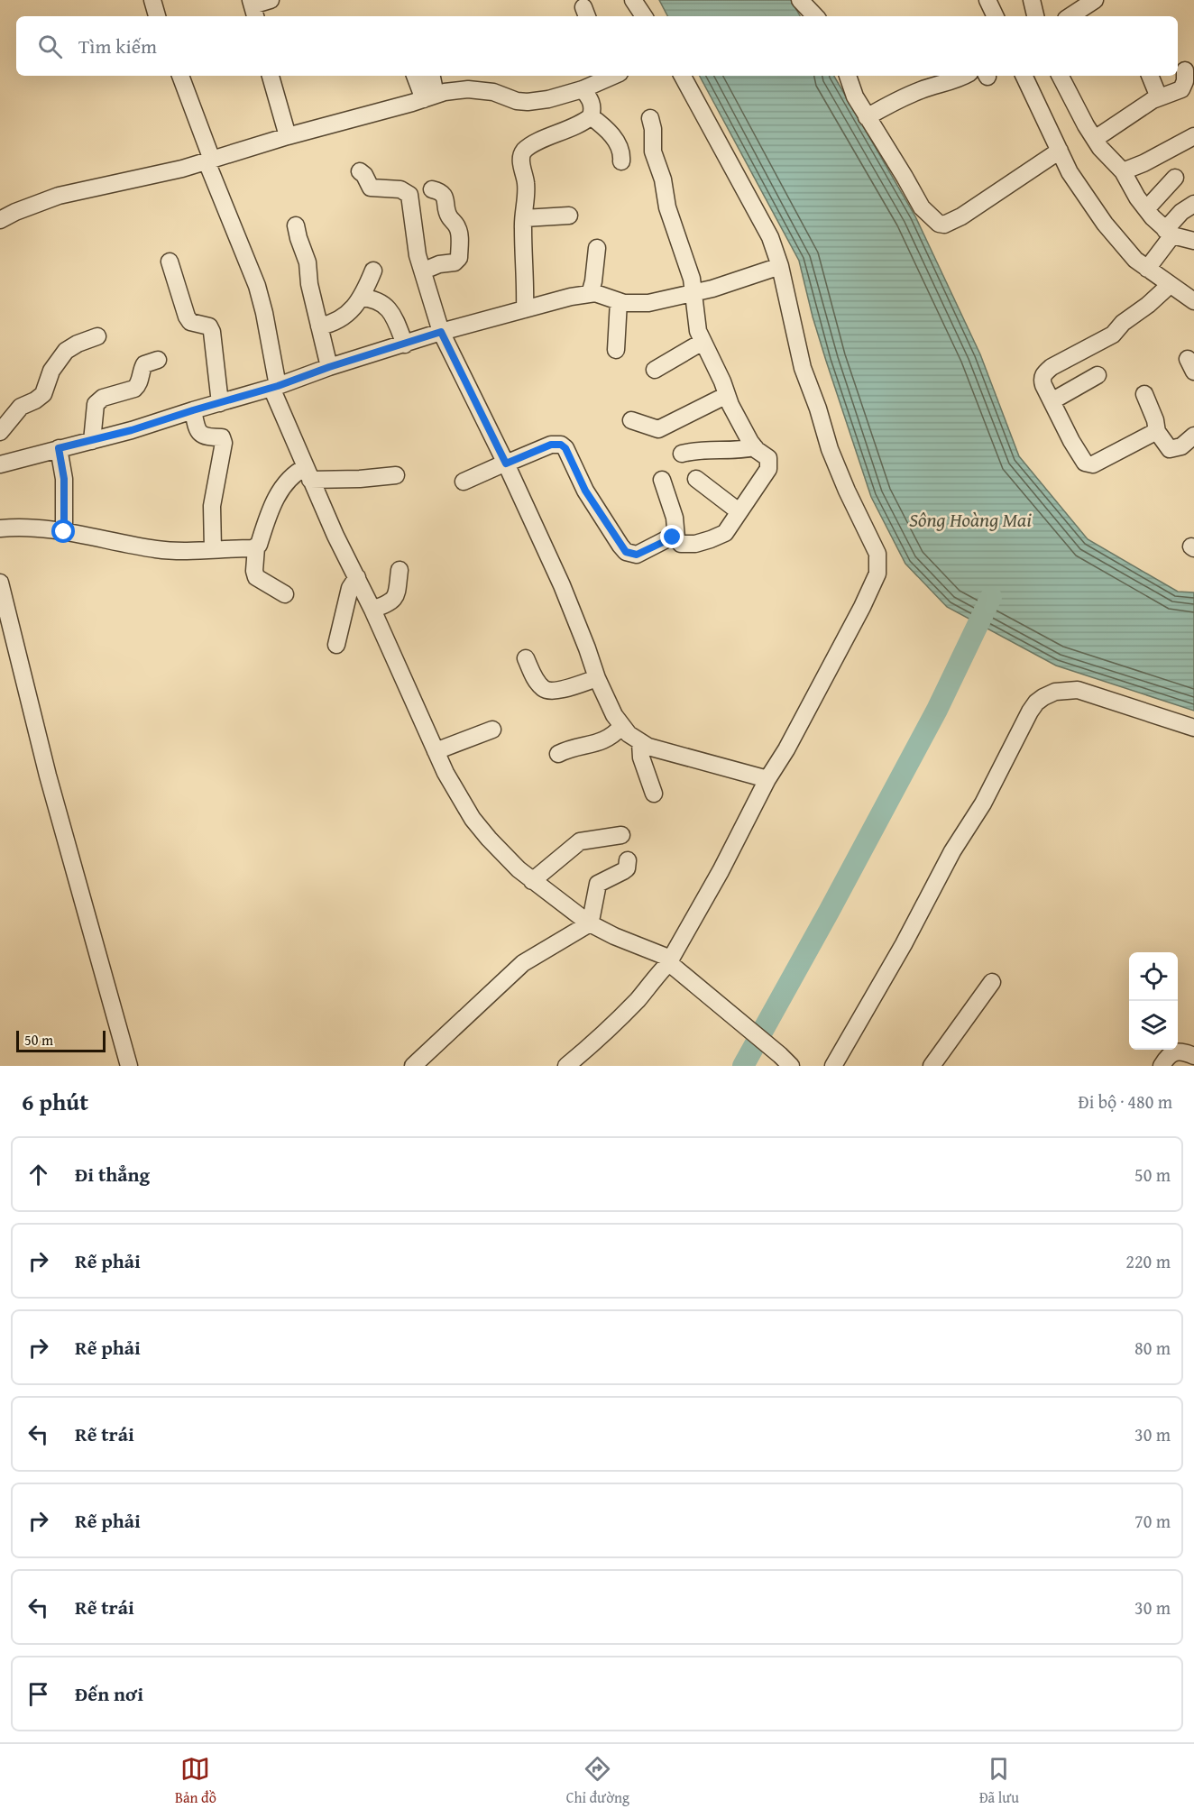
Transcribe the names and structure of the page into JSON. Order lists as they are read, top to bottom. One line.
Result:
{"water":["Sông Hoàng Mai"],"scale_bar":"50 m","page":{"search":"Tìm kiếm","scale":"50 m","heading":["6 phút","Đi bộ · 480 m"],"list":[["Đi thẳng","50 m"],["Rẽ phải","220 m"],["Rẽ phải","80 m"],["Rẽ trái","30 m"],["Rẽ phải","70 m"],["Rẽ trái","30 m"],"Đến nơi"],"nav":["Bản đồ","Chỉ đường","Đã lưu"]}}
